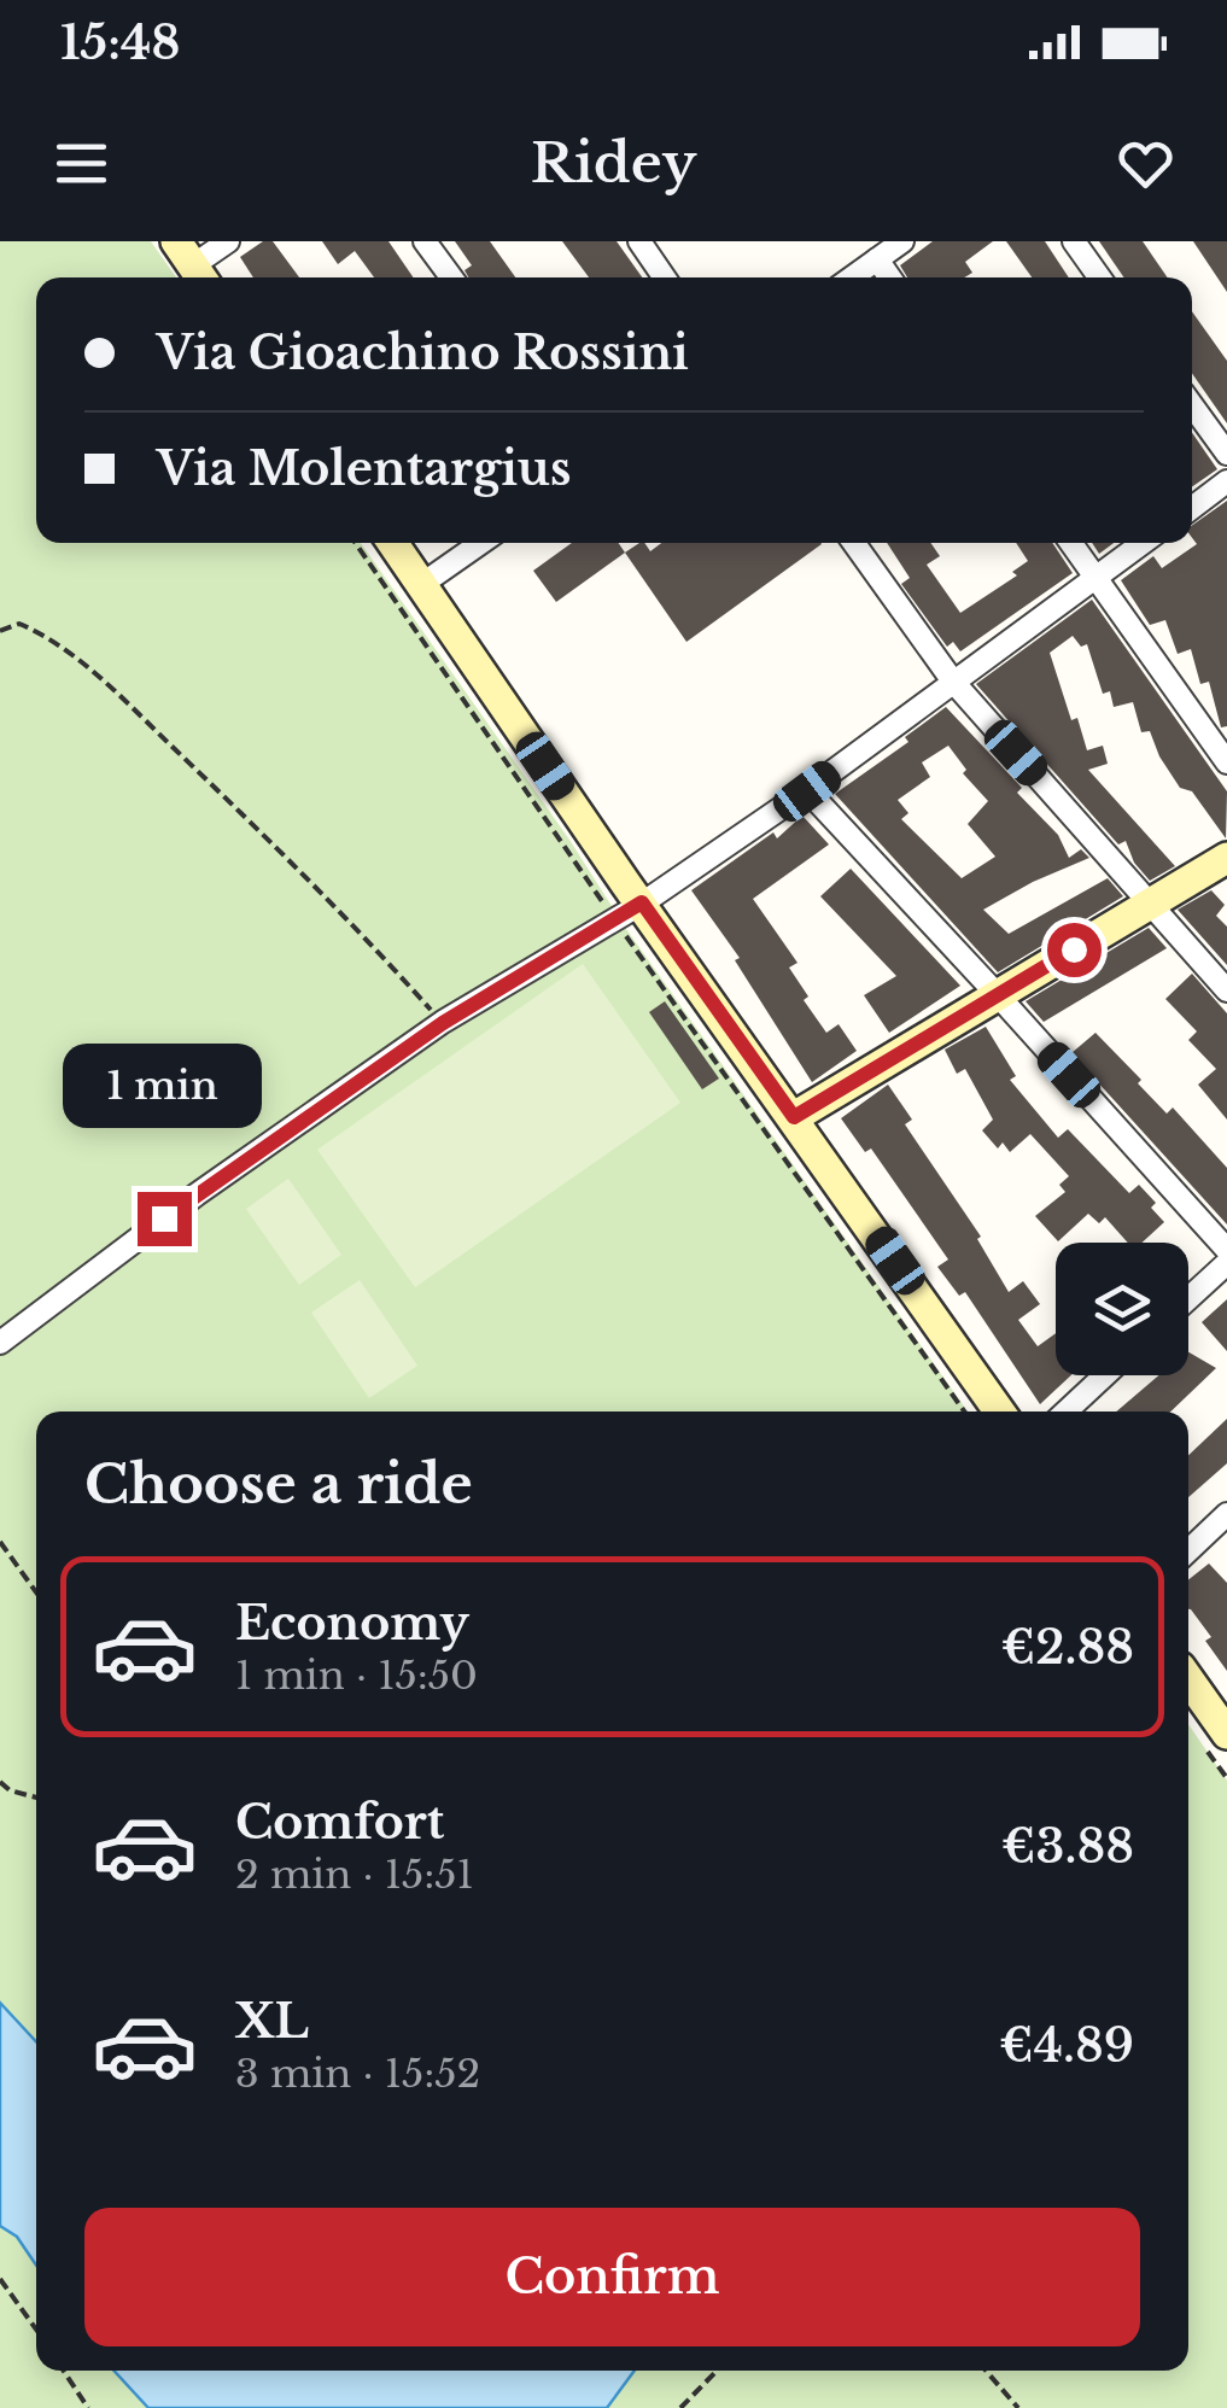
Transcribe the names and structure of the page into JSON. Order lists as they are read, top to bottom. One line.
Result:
{"page":{"status":"15:48","header":"Ridey","banner":["Via Gioachino Rossini","Via Molentargius"],"bubble":"1 min","heading":"Choose a ride","list":[{"name":"Economy","note":"1 min · 15:50","value":"€2.88"},{"name":"Comfort","note":"2 min · 15:51","value":"€3.88"},{"name":"XL","note":"3 min · 15:52","value":"€4.89"}],"buttons":"Confirm"}}
